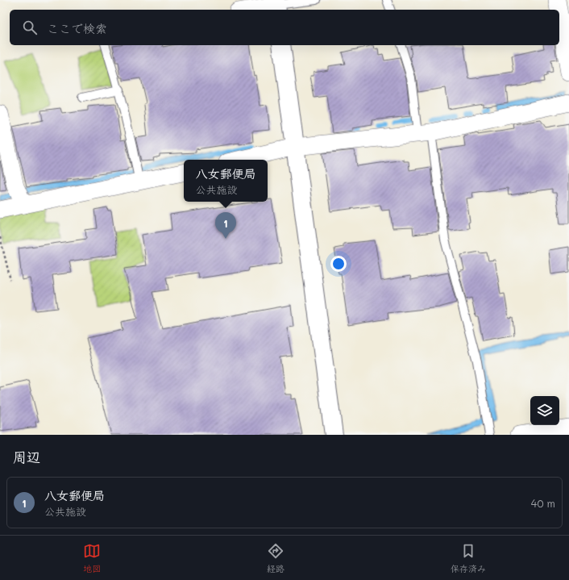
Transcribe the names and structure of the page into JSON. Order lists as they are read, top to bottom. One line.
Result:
{"page":{"search":"ここで検索","popup":["八女郵便局","公共施設"],"pins":"1","heading":"周辺","list":[{"mark":"1","name":"八女郵便局","note":"公共施設","value":"40 m"}],"nav":["地図","経路","保存済み"]}}
